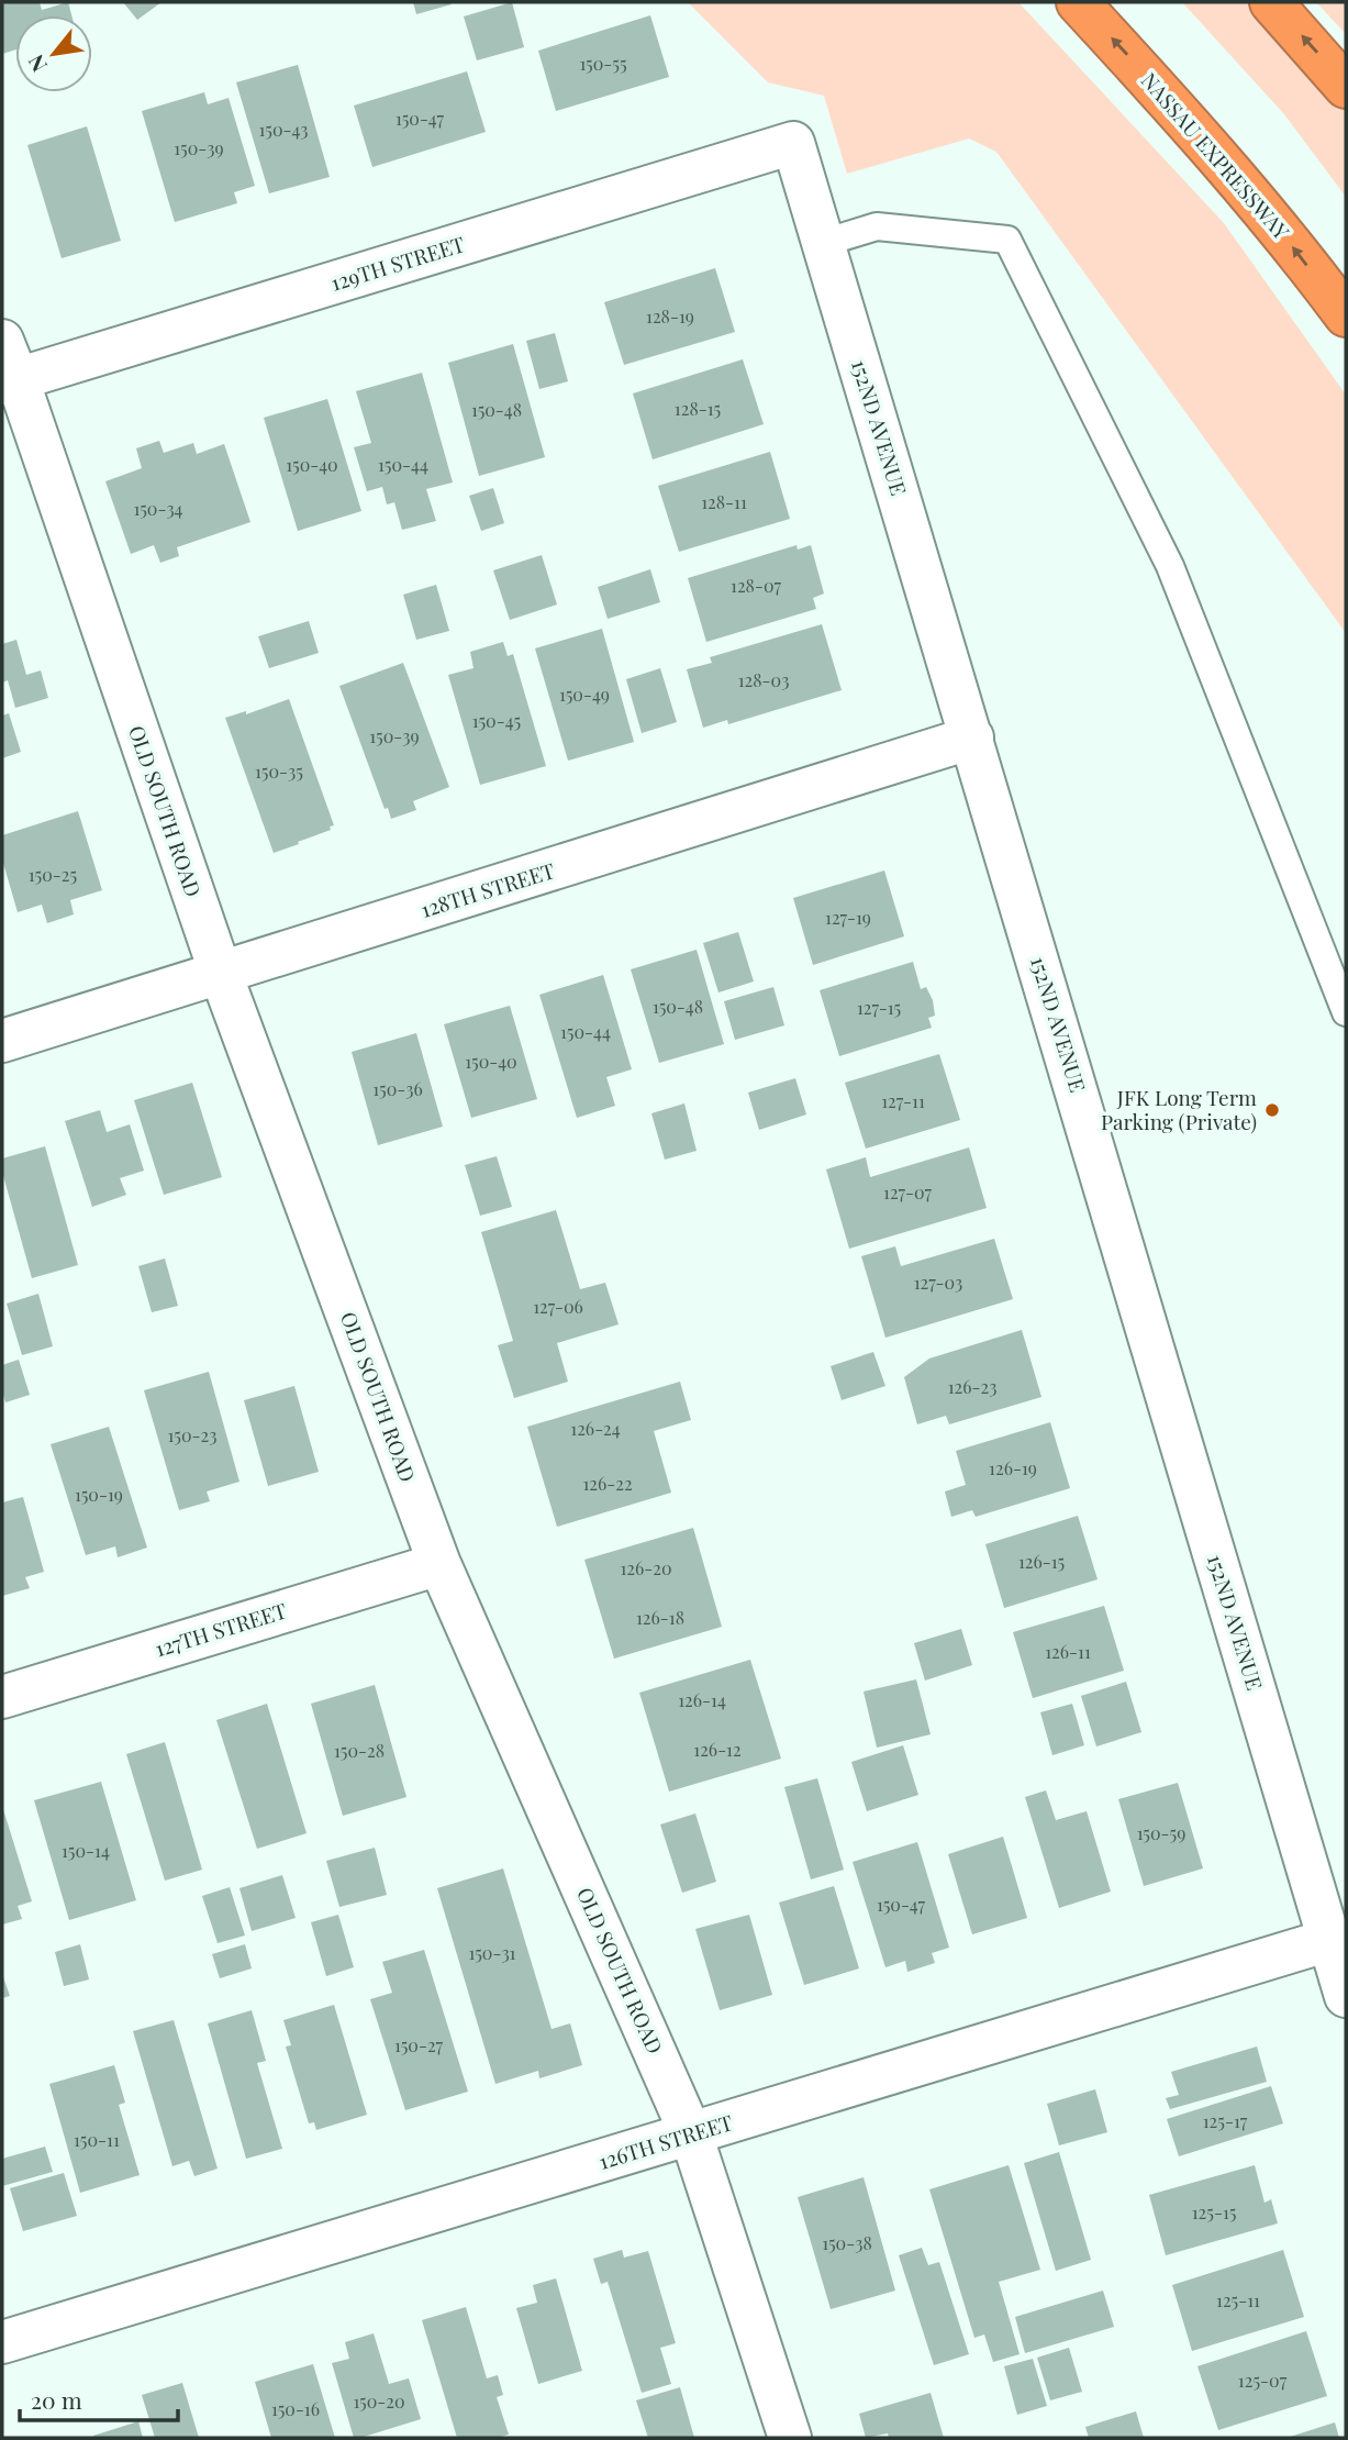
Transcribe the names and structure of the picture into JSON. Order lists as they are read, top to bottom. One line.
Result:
{"streets":{"highway":["NASSAU EXPRESSWAY"],"street":["129TH STREET","152ND AVENUE","OLD SOUTH ROAD","128TH STREET","127TH STREET","126TH STREET"]},"crossings":[["129TH STREET","152ND AVENUE"],["129TH STREET","OLD SOUTH ROAD"],["152ND AVENUE","128TH STREET"],["152ND AVENUE","126TH STREET"],["OLD SOUTH ROAD","128TH STREET"],["OLD SOUTH ROAD","127TH STREET"],["OLD SOUTH ROAD","126TH STREET"]],"one_way":["NASSAU EXPRESSWAY"],"places":["JFK Long Term Parking (Private)"],"house_numbers":["150-55","150-47","150-43","150-39","128-19","128-15","150-48","150-40","150-44","128-11","150-34","128-07","128-03","150-49","150-45","150-39","150-35","150-25","127-19","150-48","127-15","150-44","150-40","150-36","127-11","127-07","127-03","127-06","126-23","126-24","150-23","126-19","126-22","150-19","126-15","126-20","126-18","126-11","126-14","126-12","150-28","150-59","150-14","150-47","150-31","150-27","125-17","150-11","125-15","150-38","125-11","125-07","150-20","150-16"],"scale_bar":"20 m","north":"bottom left"}
